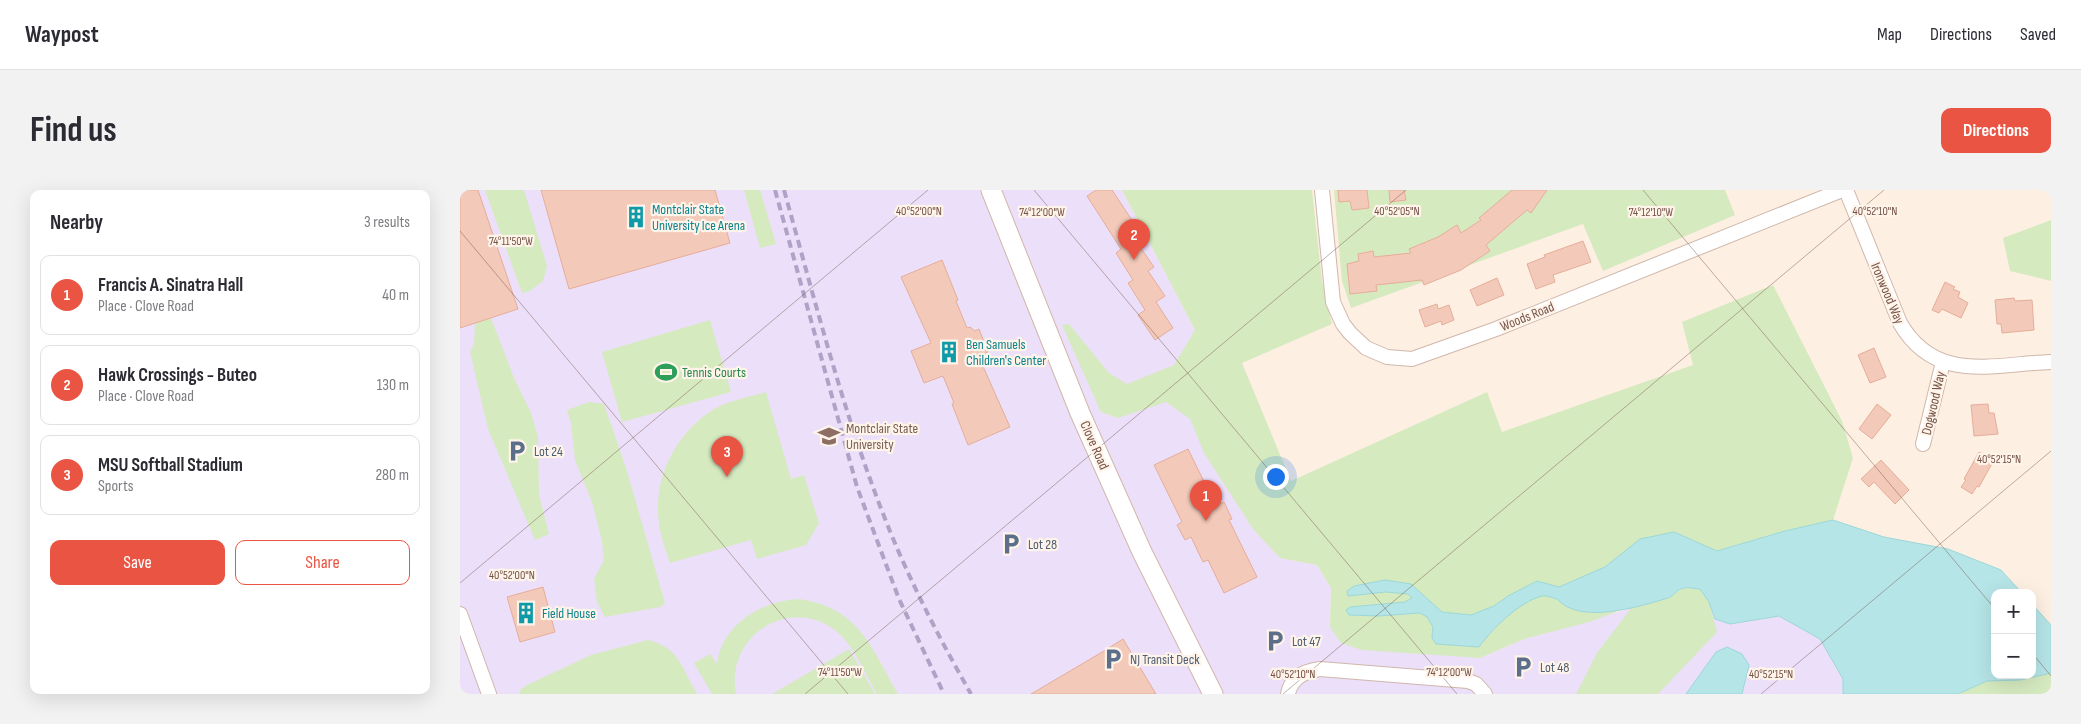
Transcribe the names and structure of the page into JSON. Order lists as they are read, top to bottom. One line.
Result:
{"streets":{"street":["Ironwood Way","Woods Road","Dogwood Way","Clove Road"]},"crossings":[["Ironwood Way","Dogwood Way"]],"places":{"building":["Montclair State University Ice Arena","Ben Samuels Children's Center","Field House"],"sports":["Tennis Courts"],"school or university":["Montclair State University"],"parking":["Lot 24","Lot 28","Lot 47","NJ Transit Deck","Lot 48"]},"page":{"header":"Waypost","nav":["Map","Directions","Saved"],"buttons":["Directions",["Save","Share"]],"title":"Find us","heading":["Nearby","3 results"],"pins":["2","3","1"],"list":[{"mark":"1","name":"Francis A. Sinatra Hall","note":"Place · Clove Road","value":"40 m"},{"mark":"2","name":"Hawk Crossings - Buteo","note":"Place · Clove Road","value":"130 m"},{"mark":"3","name":"MSU Softball Stadium","note":"Sports","value":"280 m"}],"map_buttons":["+","−"]},"coordinates":["40°52'00\"N","40°52'05\"N","40°52'10\"N","74°12'00\"W","74°12'10\"W","74°11'50\"W","40°52'15\"N"]}
